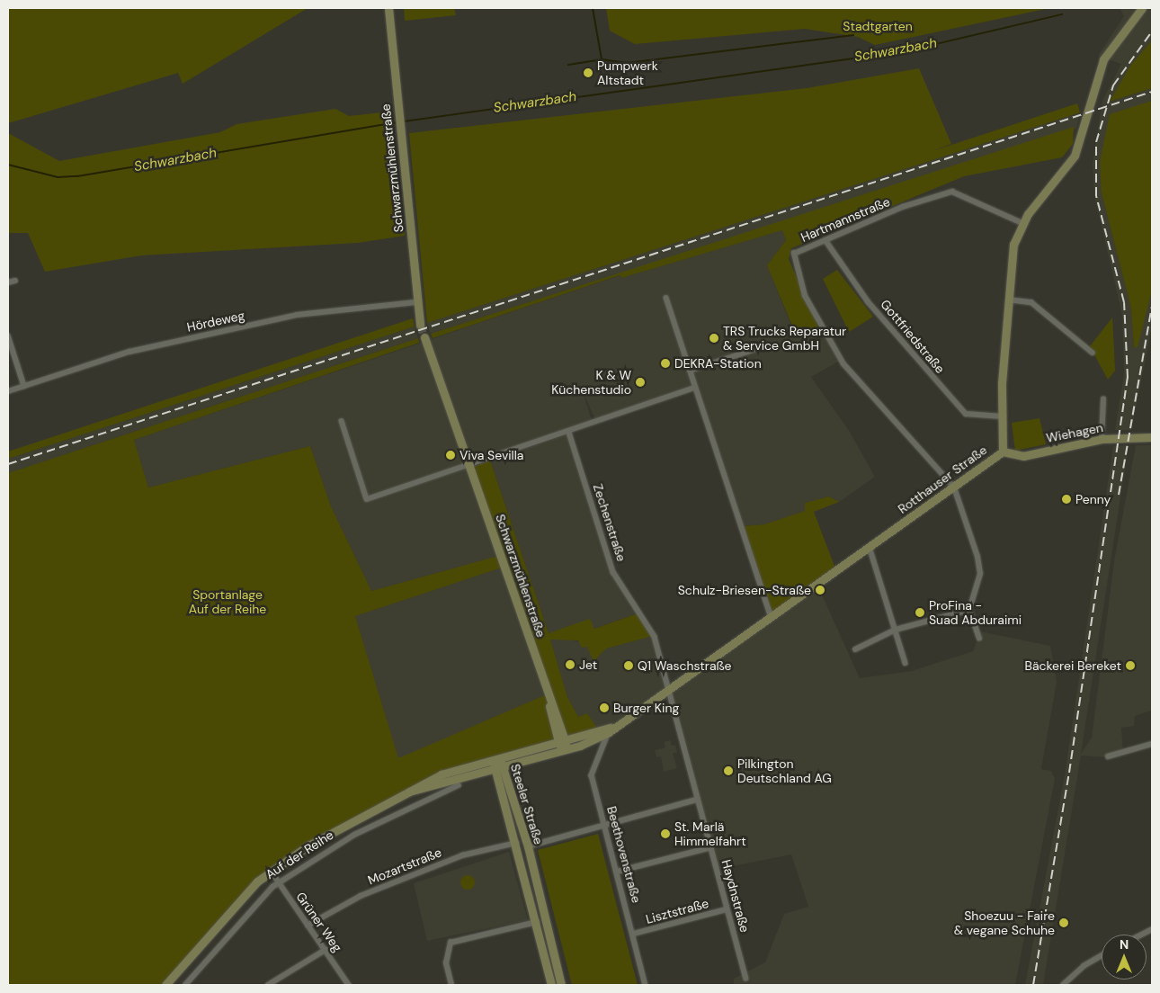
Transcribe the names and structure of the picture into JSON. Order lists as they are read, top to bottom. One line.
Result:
{"streets":{"main road":["Schwarzmühlenstraße","Wiehagen","Rotthauser Straße","Steeler Straße","Auf der Reihe"],"street":["Hartmannstraße","Hördeweg","Gottfriedstraße","Zechenstraße","Beethovenstraße","Mozartstraße","Haydnstraße","Lisztstraße","Grüner Weg"]},"crossings":[["Schwarzmühlenstraße","Hördeweg"],["Schwarzmühlenstraße","Rotthauser Straße"],["Schwarzmühlenstraße","Auf der Reihe"],["Hartmannstraße","Gottfriedstraße"],["Hartmannstraße","Rotthauser Straße"],["Gottfriedstraße","Rotthauser Straße"],["Wiehagen","Rotthauser Straße"],["Rotthauser Straße","Zechenstraße"],["Rotthauser Straße","Auf der Reihe"],["Rotthauser Straße","Beethovenstraße"],["Rotthauser Straße","Haydnstraße"],["Zechenstraße","Haydnstraße"],["Steeler Straße","Auf der Reihe"],["Steeler Straße","Mozartstraße"],["Auf der Reihe","Grüner Weg"],["Beethovenstraße","Lisztstraße"],["Mozartstraße","Grüner Weg"],["Haydnstraße","Lisztstraße"]],"water":["Schwarzbach"],"parks":["Stadtgarten","Sportanlage Auf der Reihe"],"places":["Pumpwerk Altstadt","TRS Trucks Reparatur & Service GmbH","DEKRA-Station","K & W Küchenstudio","Viva Sevilla","Penny","Schulz-Briesen-Straße","ProFina - Suad Abduraimi","Jet","Q1 Waschstraße","Bäckerei Bereket","Burger King","Pilkington Deutschland AG","St. Marlä Himmelfahrt","Shoezuu - Faire & vegane Schuhe"],"north":"top"}
